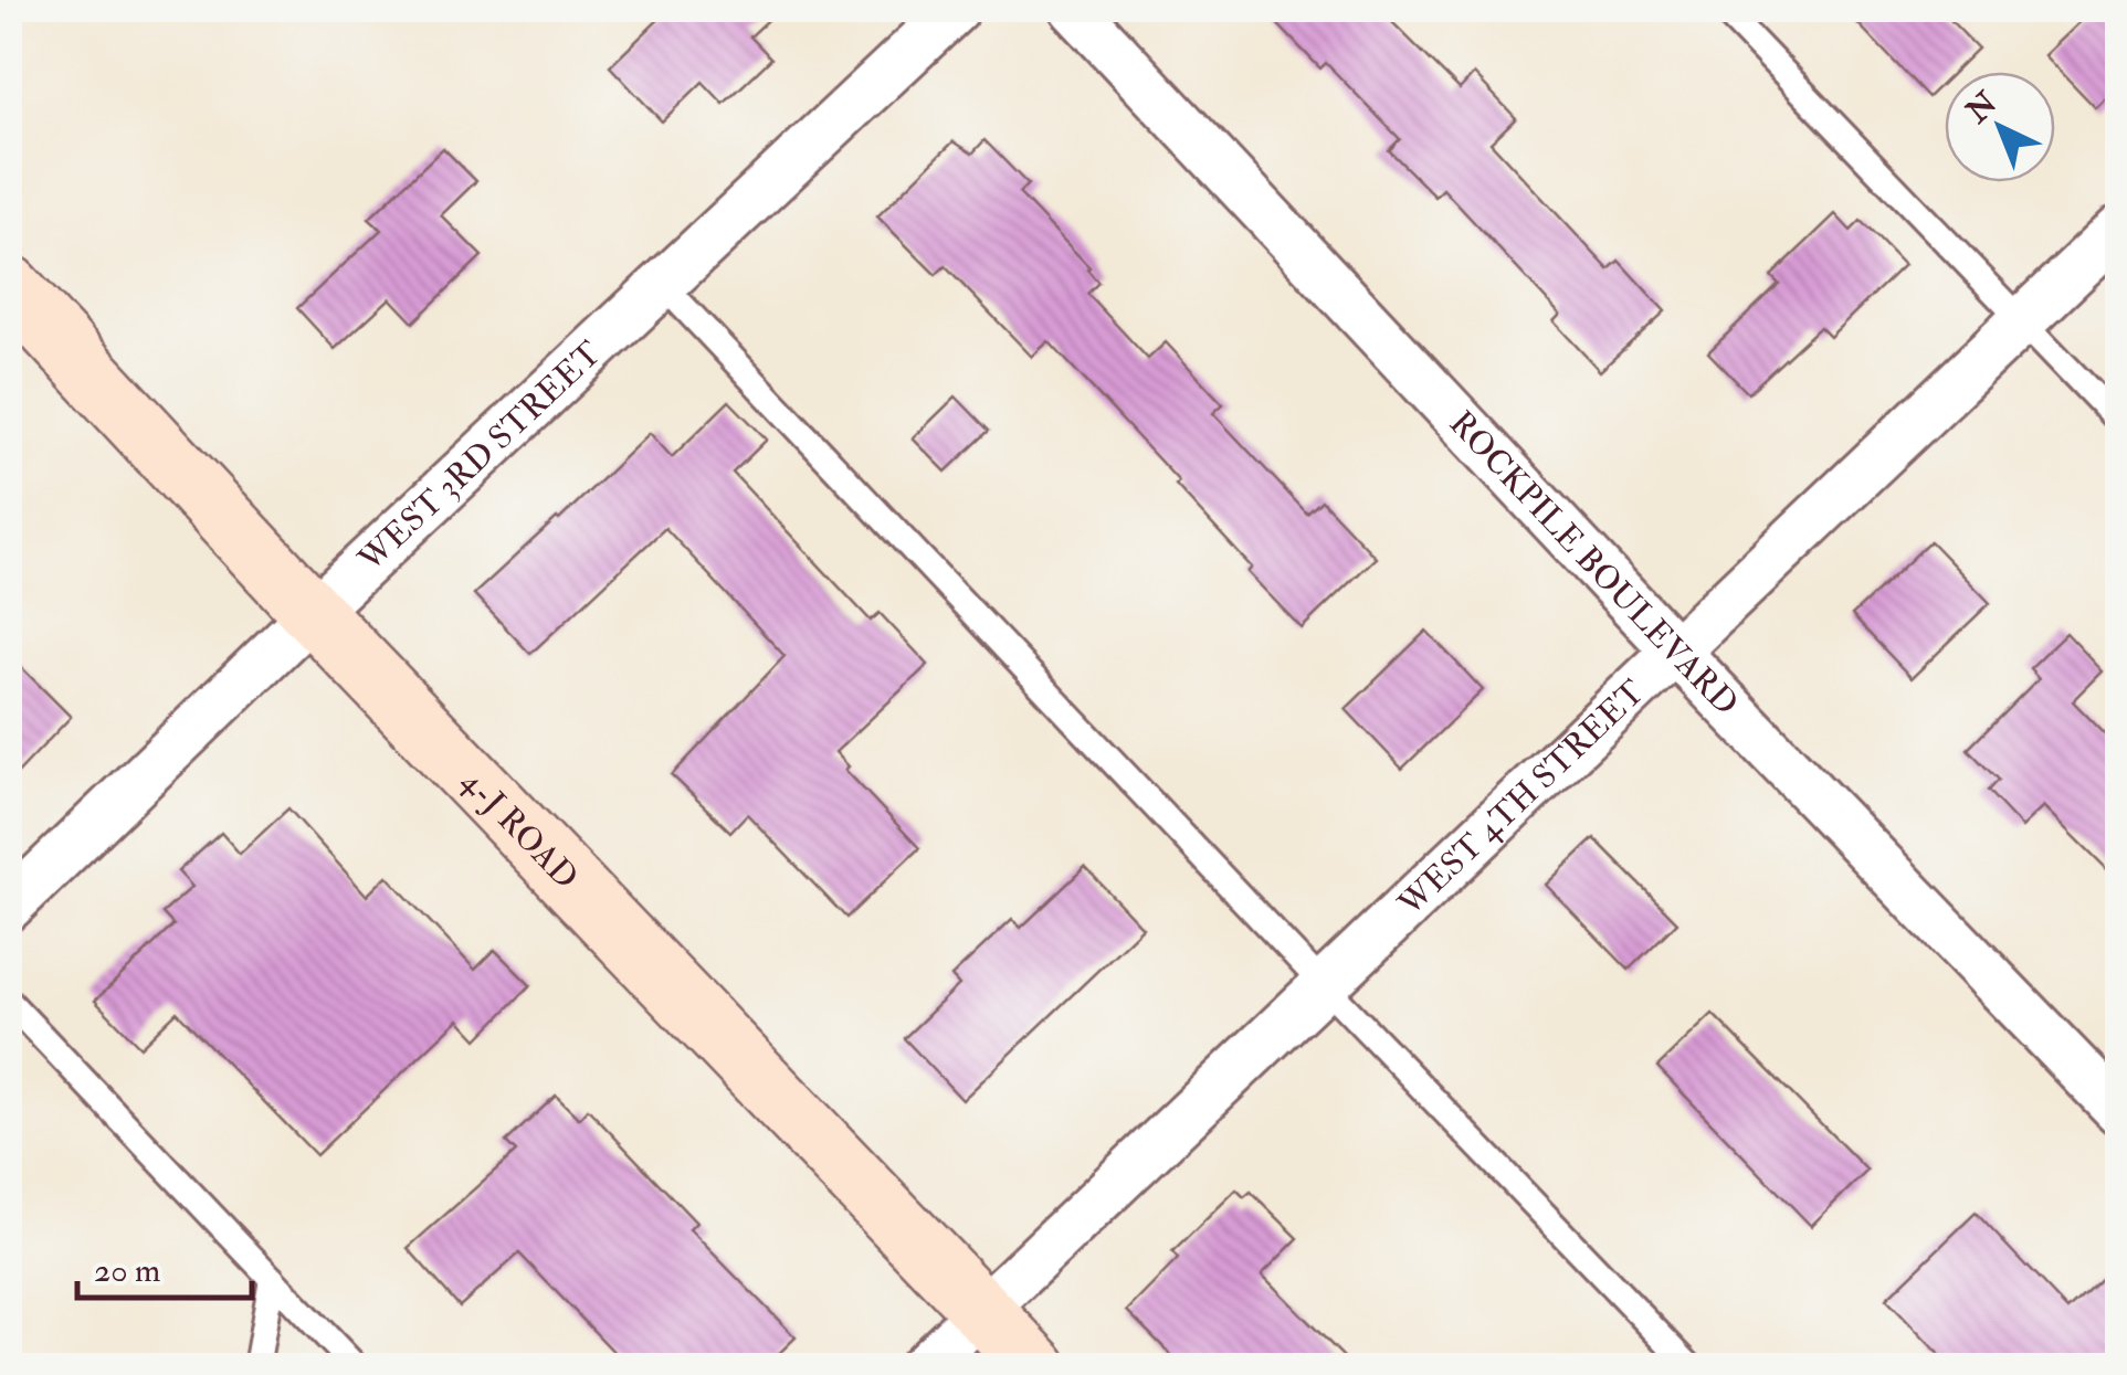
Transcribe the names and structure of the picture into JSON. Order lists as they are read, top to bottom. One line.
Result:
{"streets":{"main road":["4-J ROAD"],"street":["WEST 3RD STREET","ROCKPILE BOULEVARD","WEST 4TH STREET"]},"crossings":[["WEST 3RD STREET","4-J ROAD"],["ROCKPILE BOULEVARD","WEST 4TH STREET"],["WEST 4TH STREET","4-J ROAD"]],"scale_bar":"20 m","north":"top left"}
